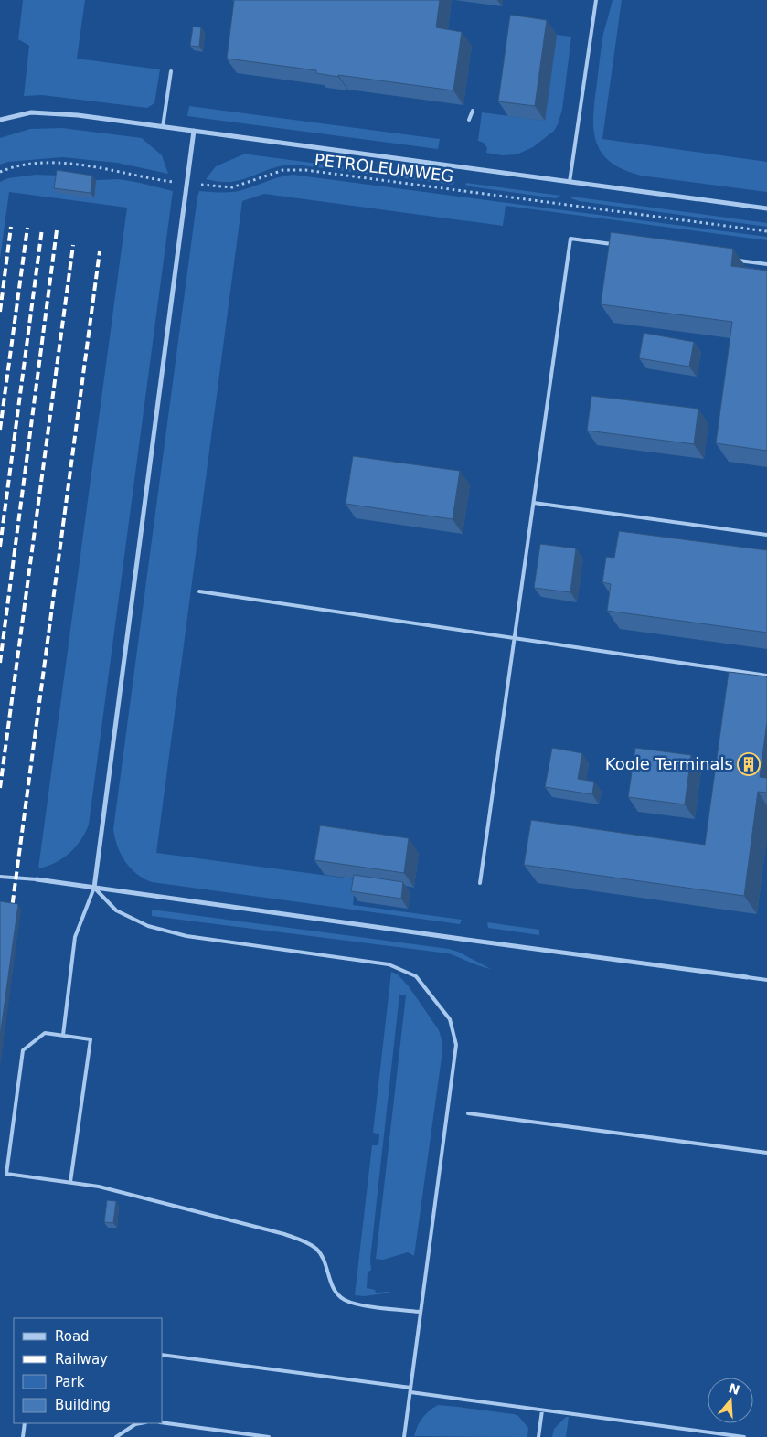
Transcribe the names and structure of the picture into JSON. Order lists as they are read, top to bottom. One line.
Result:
{"streets":{"street":["PETROLEUMWEG"]},"places":{"building":["Koole Terminals"]},"legend":["Road","Railway","Park","Building"],"north":"top"}
